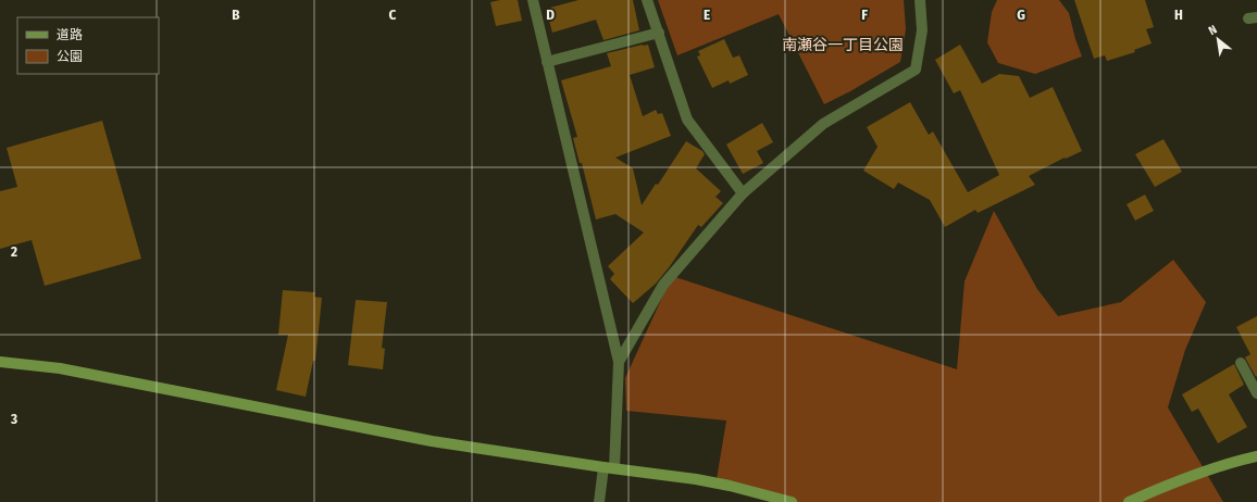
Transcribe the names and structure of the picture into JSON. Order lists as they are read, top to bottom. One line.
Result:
{"parks":["南瀬谷一丁目公園"],"legend":["道路","公園"],"north":"top left","grid":{"columns":["B","C","D","E","F","G","H"],"rows":["2","3"]}}
